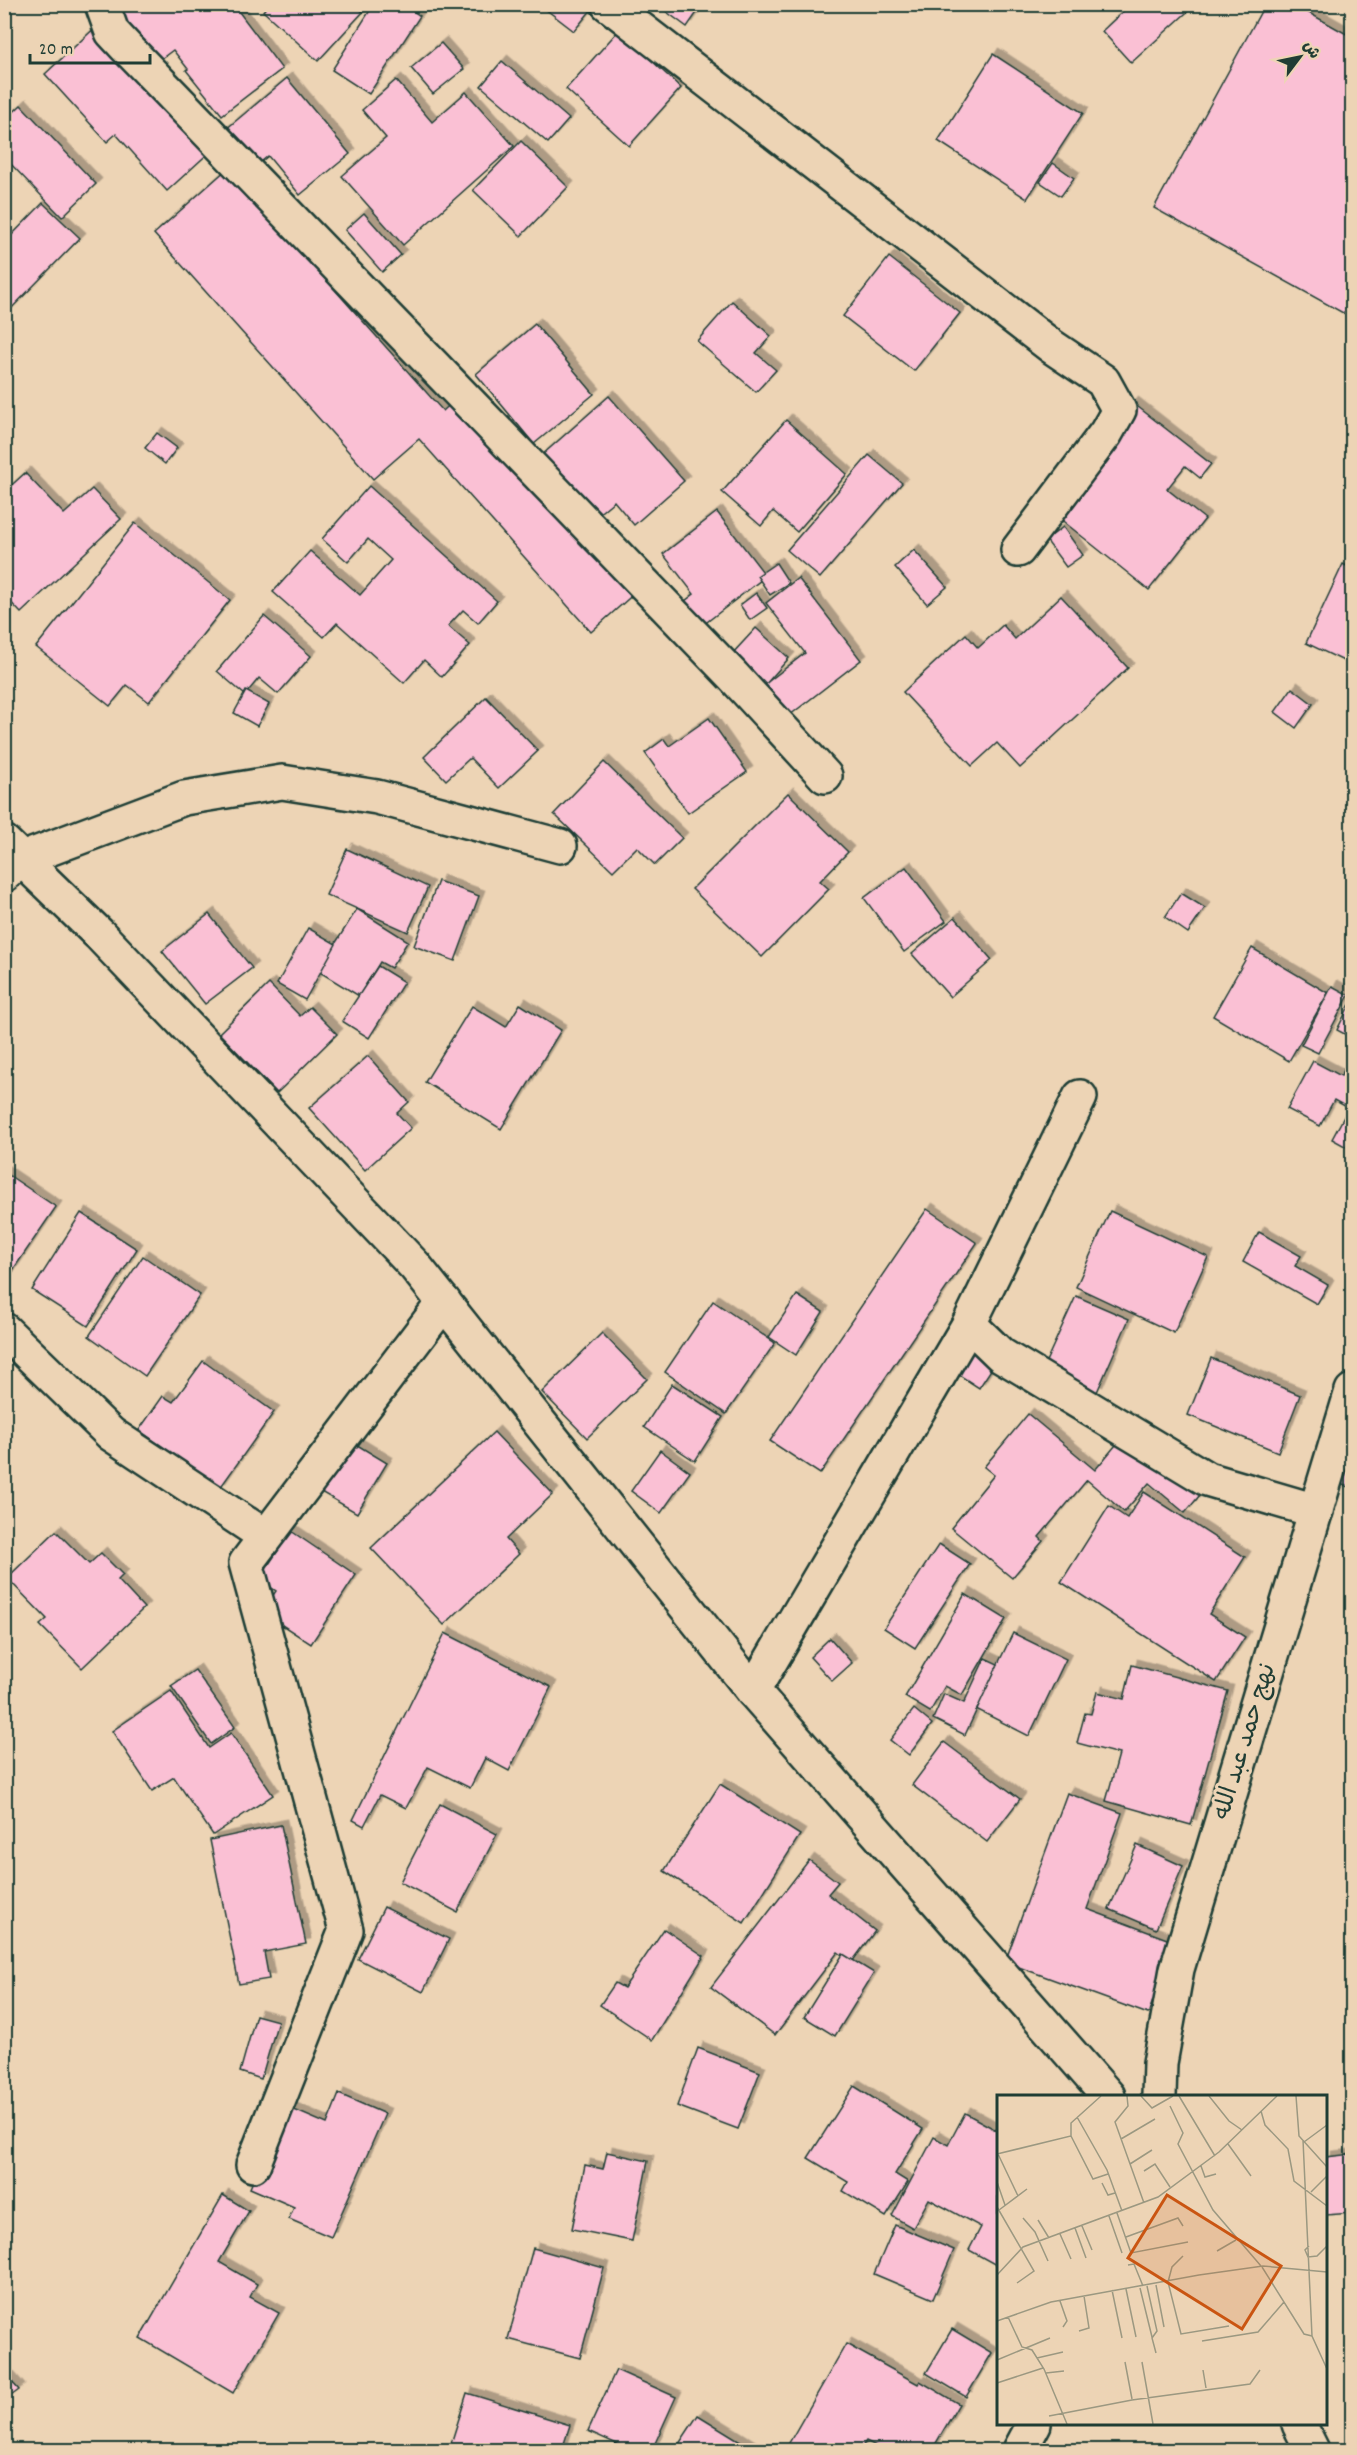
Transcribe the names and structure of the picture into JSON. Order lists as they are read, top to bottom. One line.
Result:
{"streets":{"street":["نهج حمد عبد الله"]},"scale_bar":"20 m","north":"top right"}
